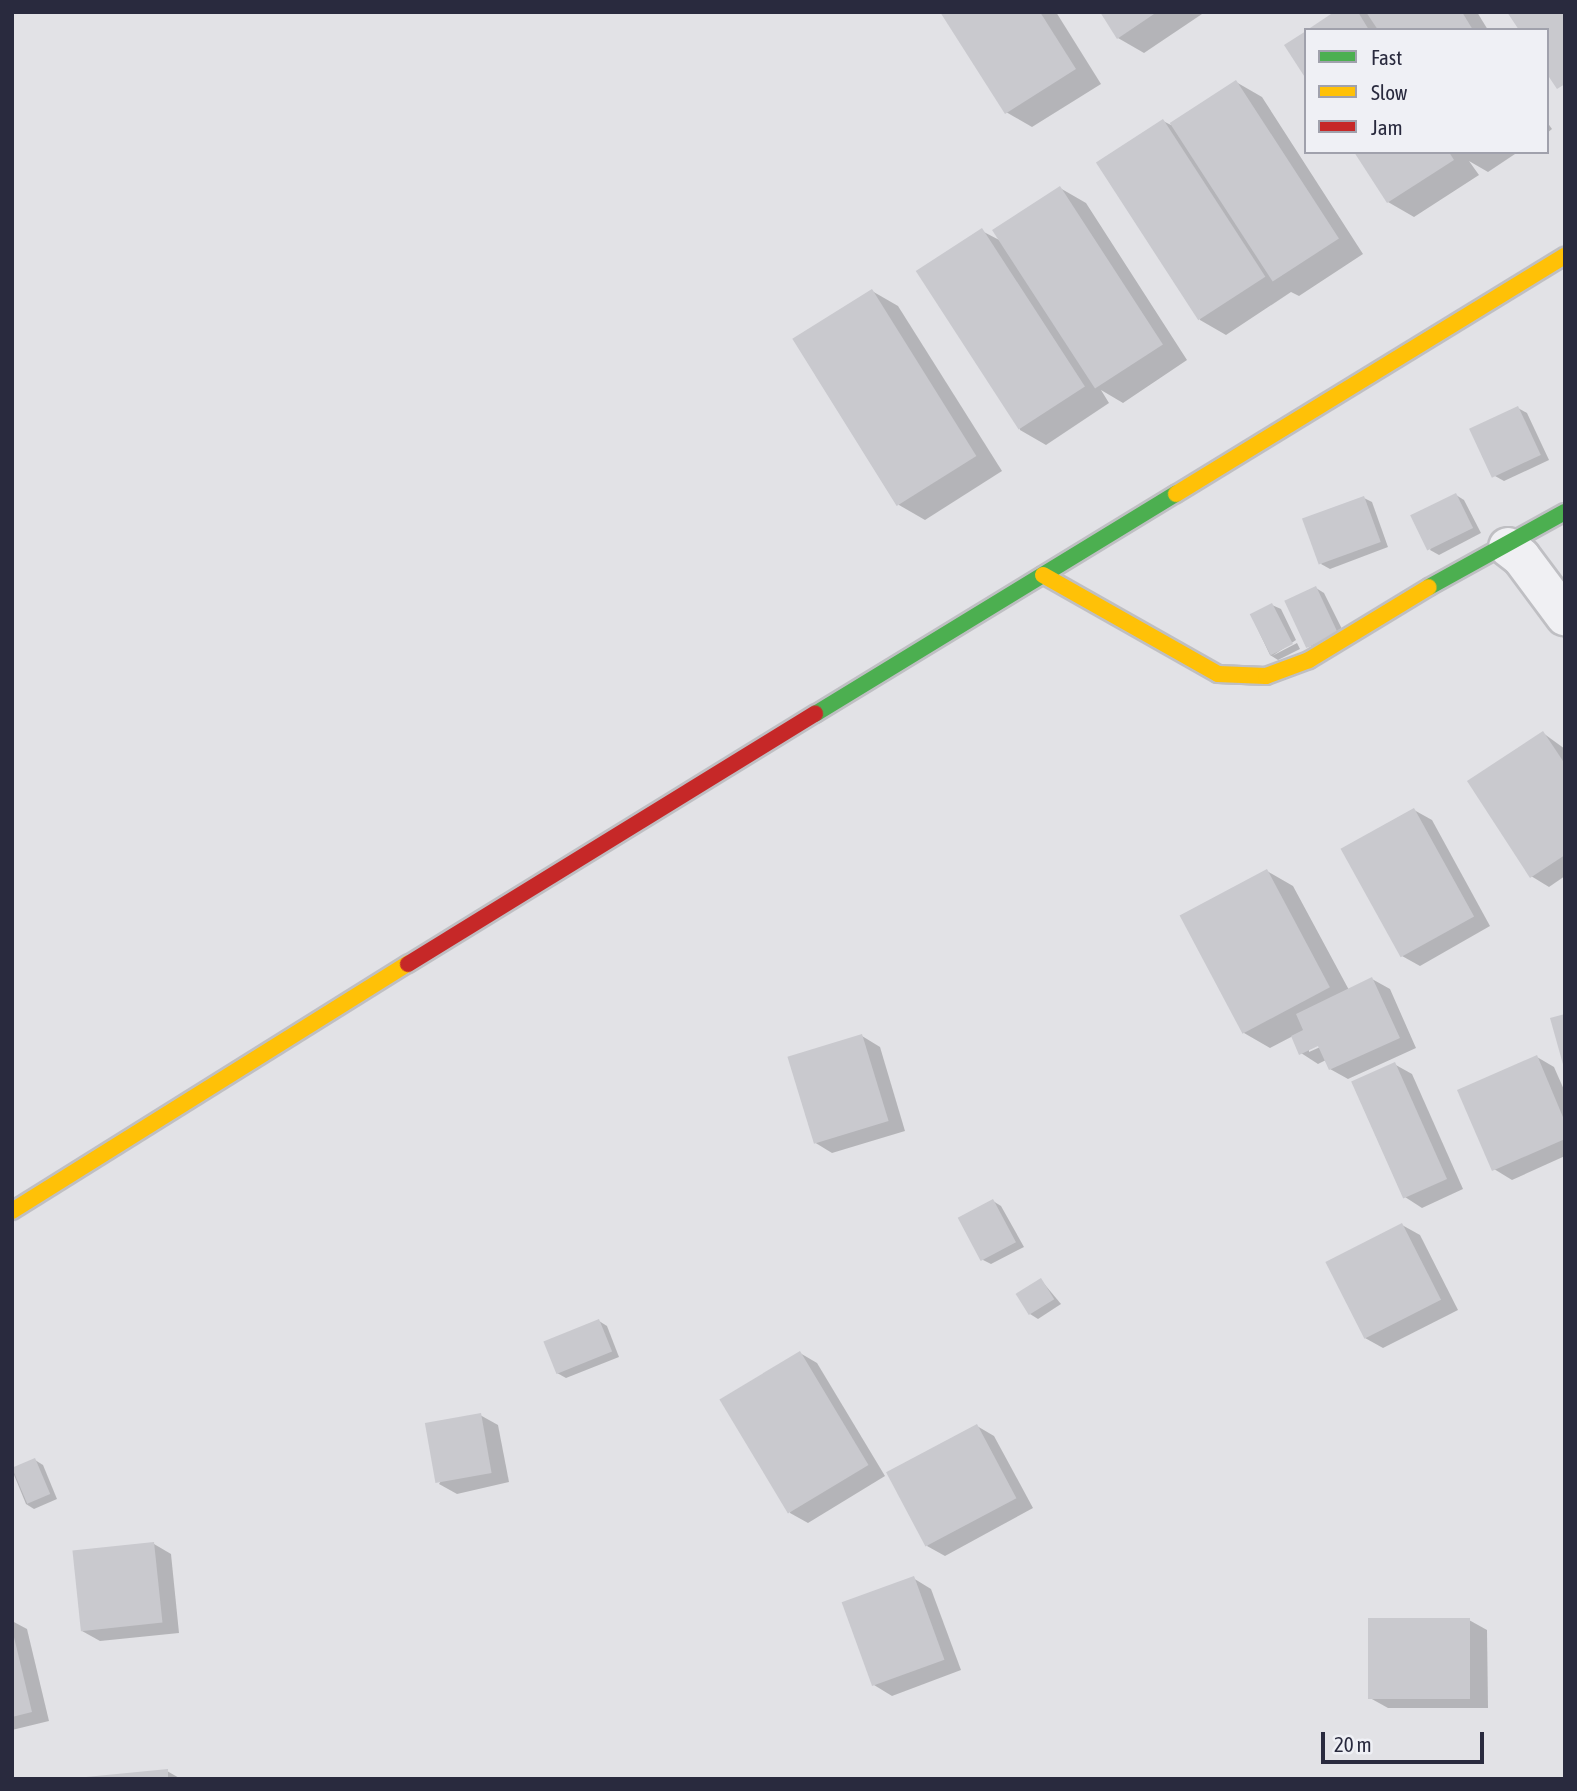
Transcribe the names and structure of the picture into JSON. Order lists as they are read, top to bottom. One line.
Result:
{"legend":["Fast","Slow","Jam"],"scale_bar":"20 m"}
